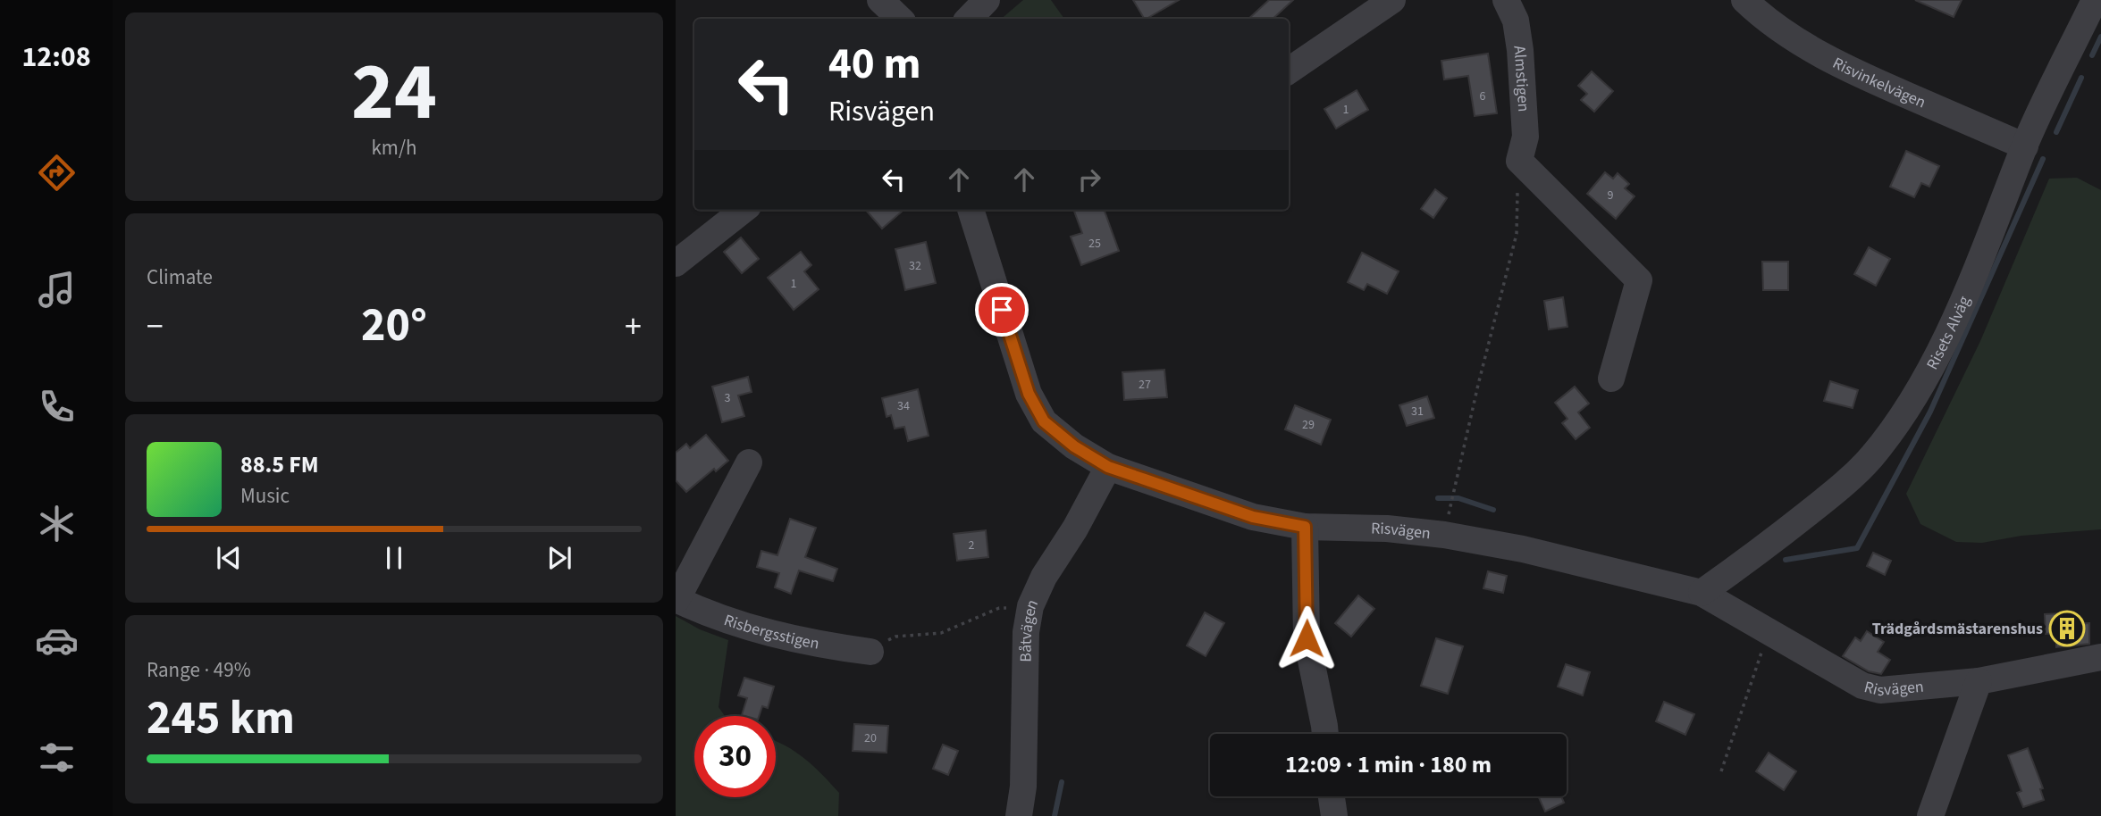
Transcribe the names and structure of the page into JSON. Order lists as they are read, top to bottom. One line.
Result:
{"streets":{"street":["Almstigen","Risvinkelvägen","Risets Alväg","Risvägen","Risbergsstigen","Båtvägen"]},"crossings":[["Risvinkelvägen","Risets Alväg"],["Risets Alväg","Risvägen"],["Risvägen","Båtvägen"]],"places":{"building":["Trädgårdsmästarenshus"]},"house_numbers":["6","1","9","25","32","1","27","3","34","31","29","2","20"],"page":{"tabs":"12:08","tile":[["24","km/h"],"Climate",["Range · 49%","245 km"]],"turn":["40 m","Risvägen"],"heat":["−","20°","+"],"song":["88.5 FM","Music"],"limit":"30","trip":"12:09 · 1 min · 180 m"}}
